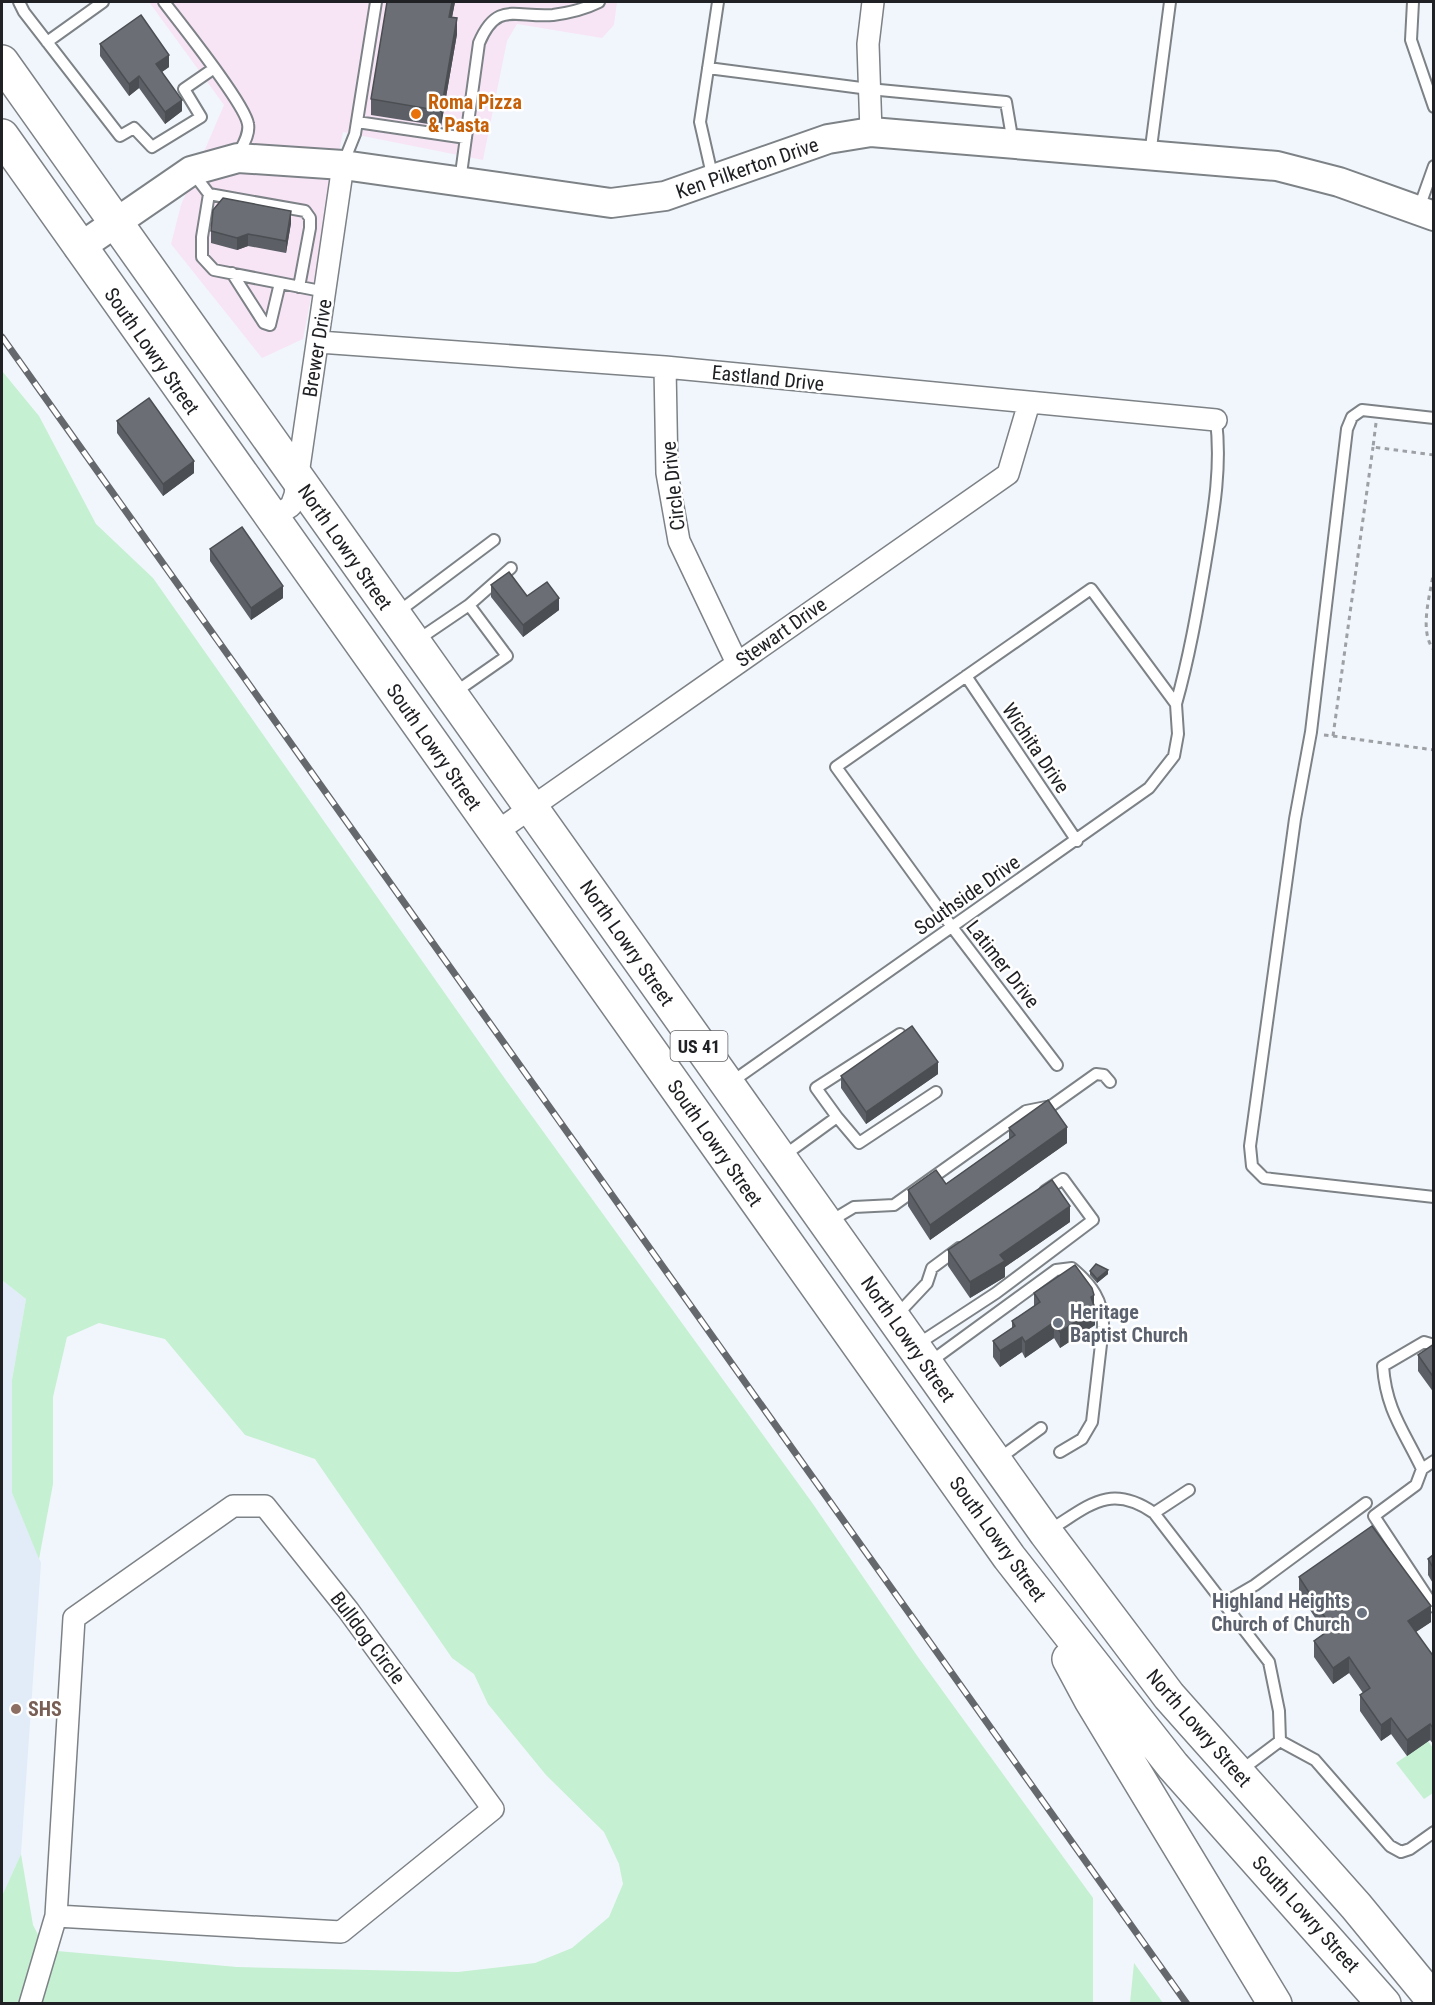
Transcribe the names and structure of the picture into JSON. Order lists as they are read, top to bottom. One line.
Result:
{"streets":{"main road":["South Lowry Street","North Lowry Street","US 41"],"street":["Ken Pilkerton Drive","Brewer Drive","Eastland Drive","Circle Drive","Stewart Drive","Bulldog Circle"],"lane":["Wichita Drive","Southside Drive","Latimer Drive"]},"crossings":[["Ken Pilkerton Drive","Brewer Drive"],["Ken Pilkerton Drive","South Lowry Street"],["Ken Pilkerton Drive","North Lowry Street"],["Brewer Drive","South Lowry Street"],["Brewer Drive","Eastland Drive"],["Brewer Drive","North Lowry Street"],["South Lowry Street","Stewart Drive"],["Eastland Drive","Circle Drive"],["Eastland Drive","Stewart Drive"],["Eastland Drive","Southside Drive"],["Circle Drive","Stewart Drive"],["North Lowry Street","Stewart Drive"],["North Lowry Street","Southside Drive"],["Wichita Drive","Southside Drive"],["Wichita Drive","Latimer Drive"],["Southside Drive","Latimer Drive"]],"places":["Roma Pizza & Pasta","Heritage Baptist Church","Highland Heights Church of Church","SHS"]}
